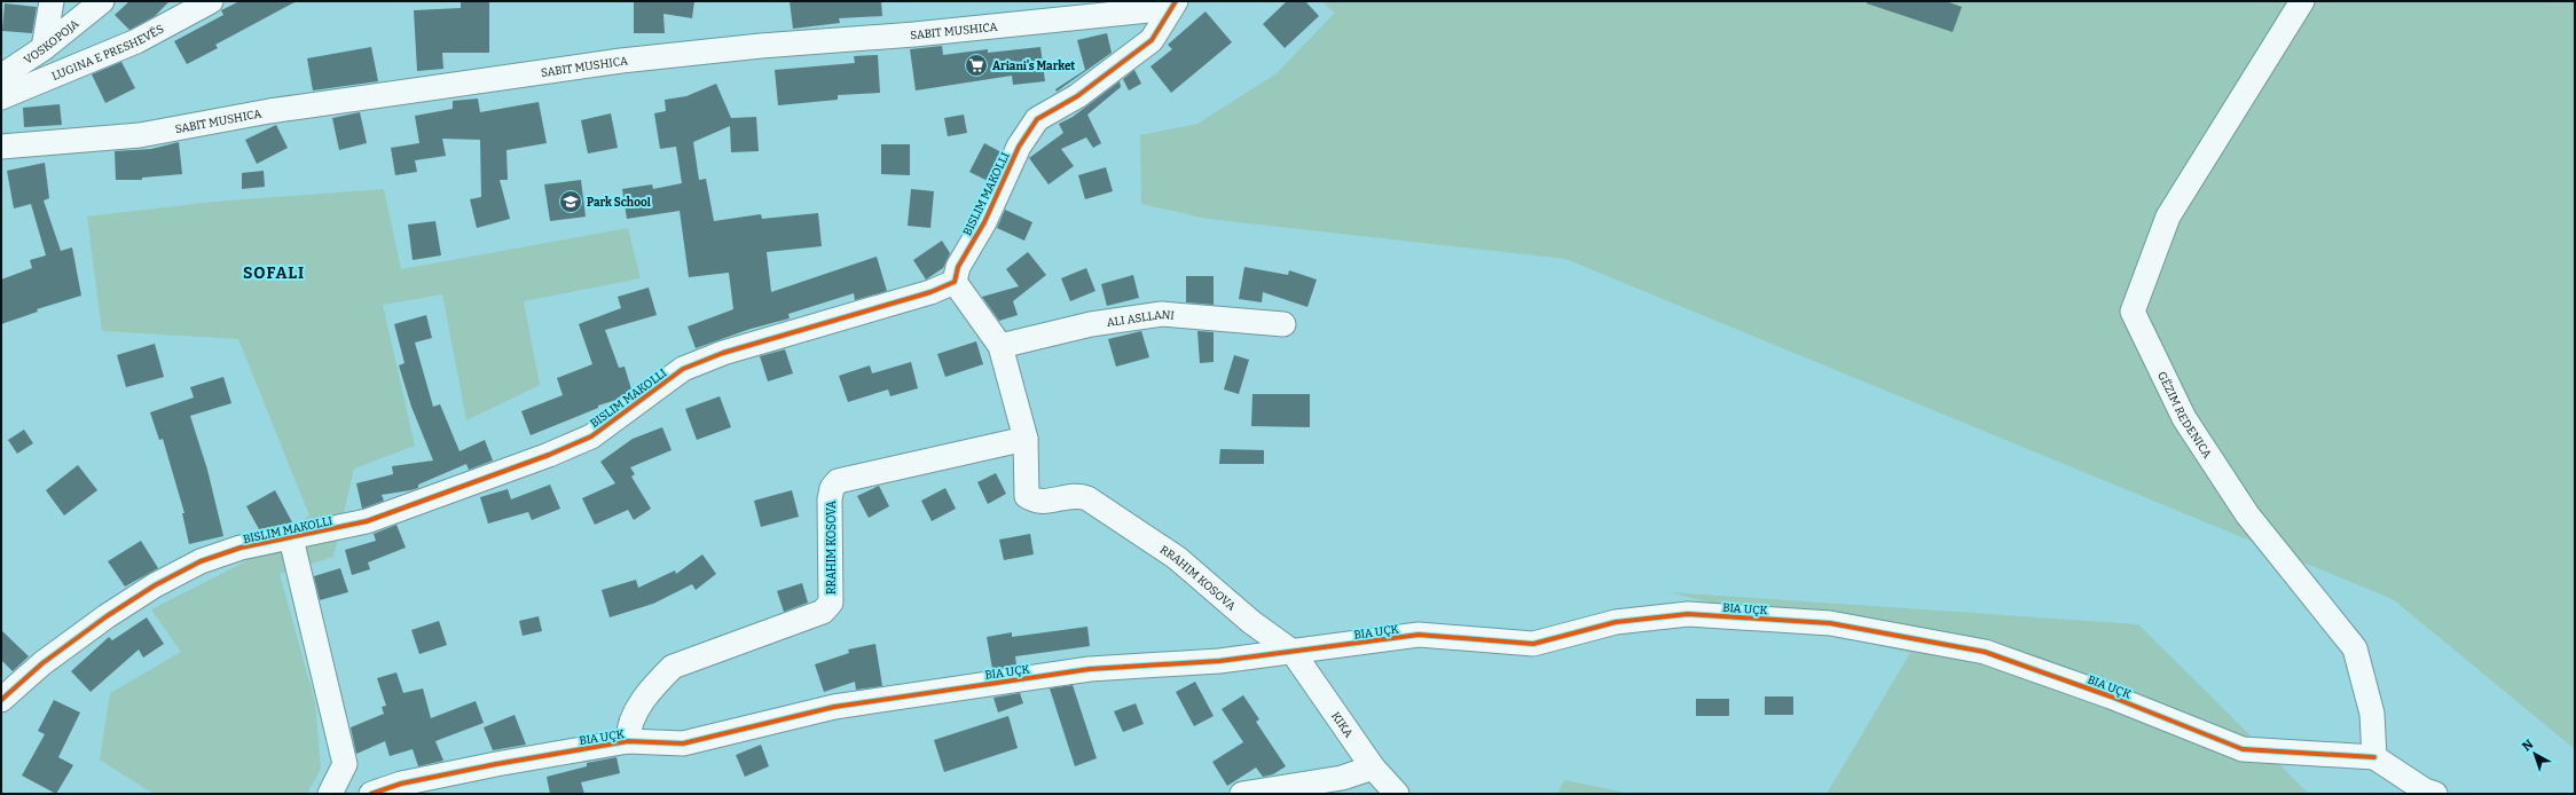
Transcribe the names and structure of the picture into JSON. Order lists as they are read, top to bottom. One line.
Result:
{"streets":{"street":["SABIT MUSHICA","VOSKOPOJA","LUGINA E PRESHEVËS","BISLIM MAKOLLI","ALI ASLLANI","GËZIM REDENICA","RRAHIM KOSOVA","BIA UÇK","KIKA"]},"crossings":[["SABIT MUSHICA","BISLIM MAKOLLI"],["BISLIM MAKOLLI","RRAHIM KOSOVA"],["ALI ASLLANI","RRAHIM KOSOVA"],["GËZIM REDENICA","BIA UÇK"],["RRAHIM KOSOVA","BIA UÇK"],["RRAHIM KOSOVA","KIKA"],["BIA UÇK","KIKA"]],"districts":["SOFALI"],"places":{"supermarket":["Ariani's Market"],"school or university":["Park School"]},"north":"top left"}
